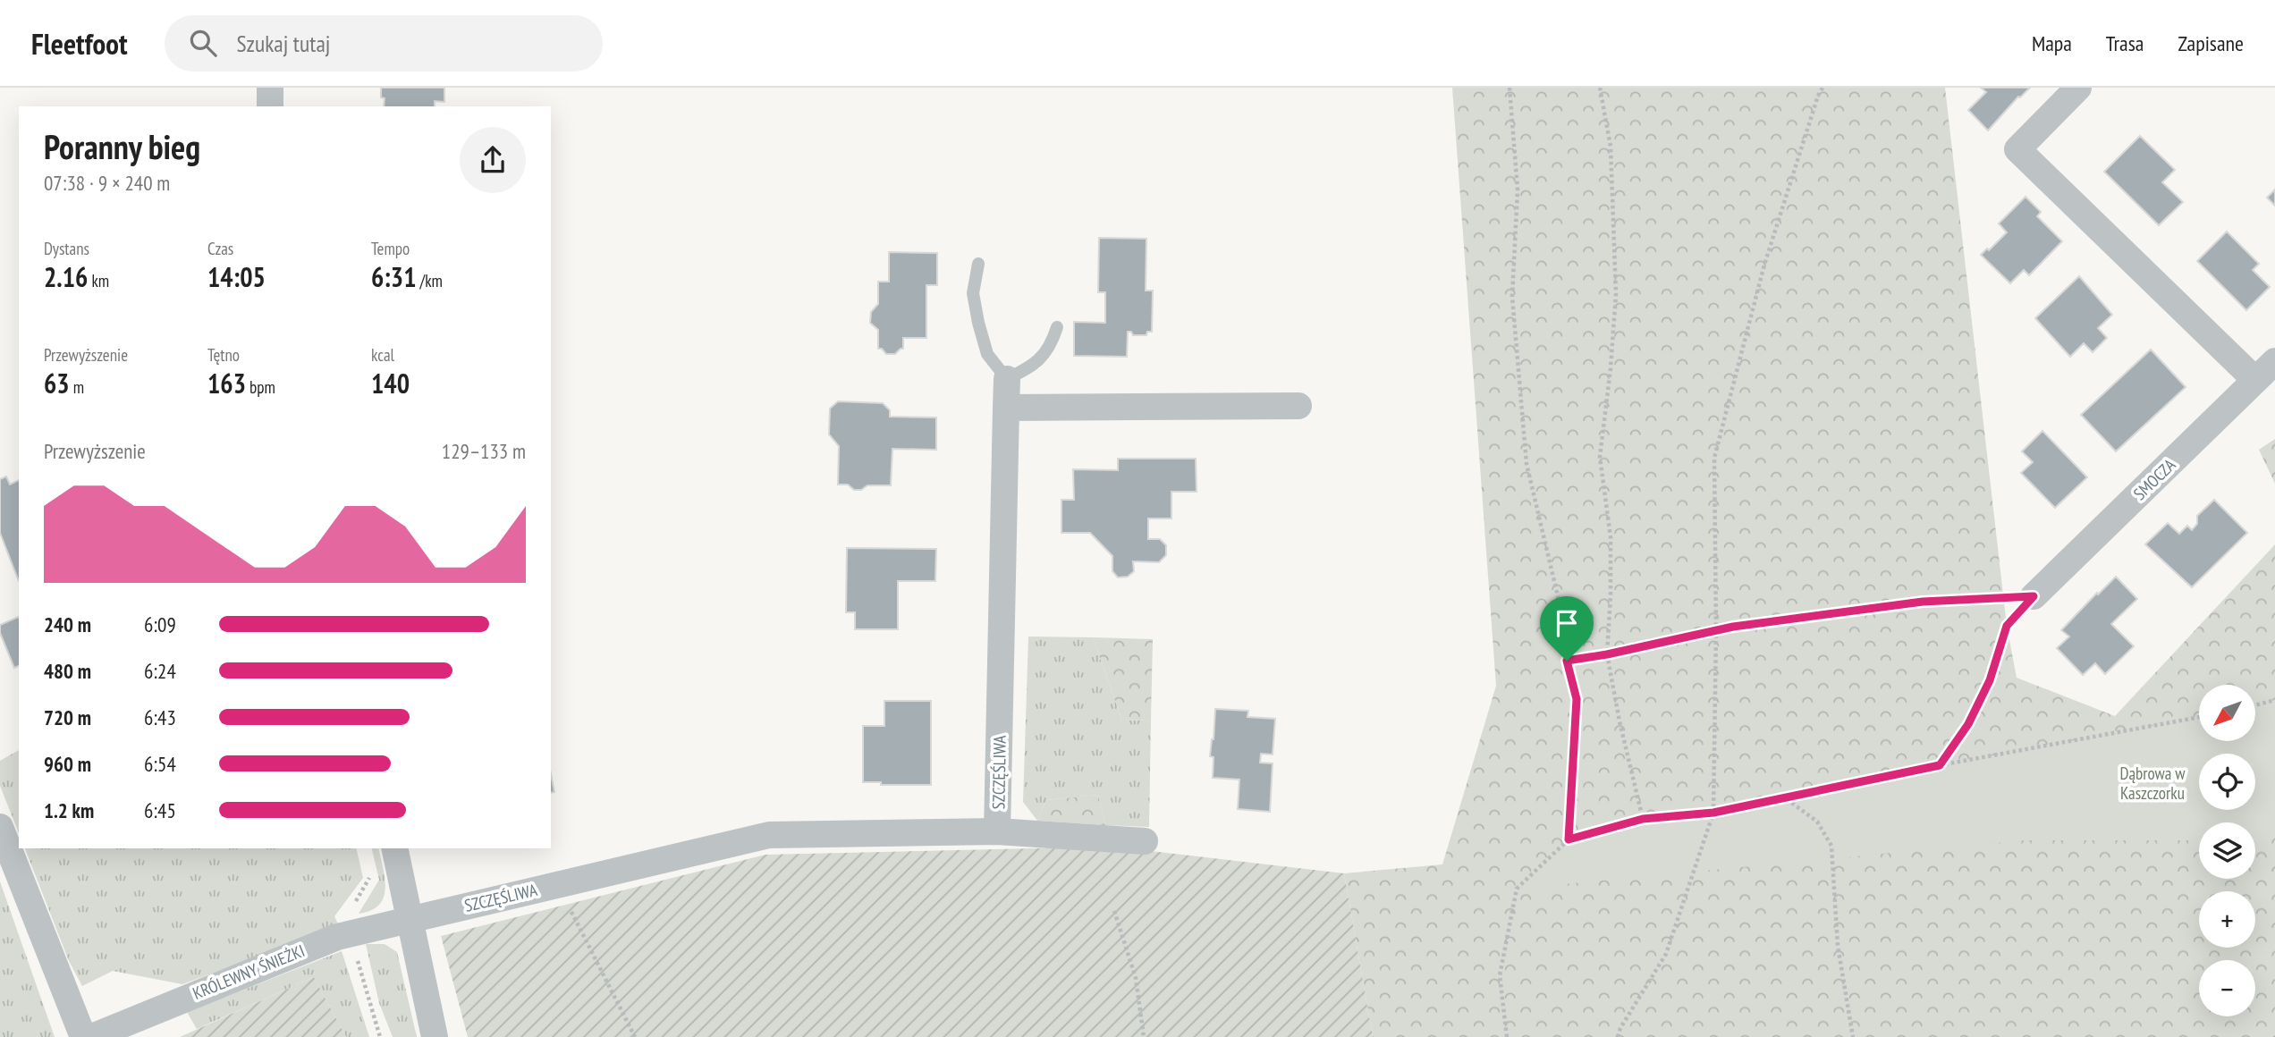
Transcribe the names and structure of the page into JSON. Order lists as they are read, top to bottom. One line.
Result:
{"streets":{"street":["SMOCZA","SZCZĘŚLIWA","KRÓLEWNY ŚNIEŻKI"]},"crossings":[["SZCZĘŚLIWA","KRÓLEWNY ŚNIEŻKI"]],"parks":["Dąbrowa w Kaszczorku"],"north":"bottom left","page":{"header":"Fleetfoot","search":"Szukaj tutaj","nav":["Mapa","Trasa","Zapisane"],"heading":["Poranny bieg","07:38 · 9 × 240 m"],"stats":[["Dystans","2.16 km"],["Czas","14:05"],["Tempo","6:31 /km"],["Przewyższenie","63 m"],["Tętno","163 bpm"],["kcal","140"]],"chart":["Przewyższenie","129–133 m"],"list":[{"name":"240 m","note":"6:09"},{"name":"480 m","note":"6:24"},{"name":"720 m","note":"6:43"},{"name":"960 m","note":"6:54"},{"name":"1.2 km","note":"6:45"}],"map_buttons":["+","−"]}}
